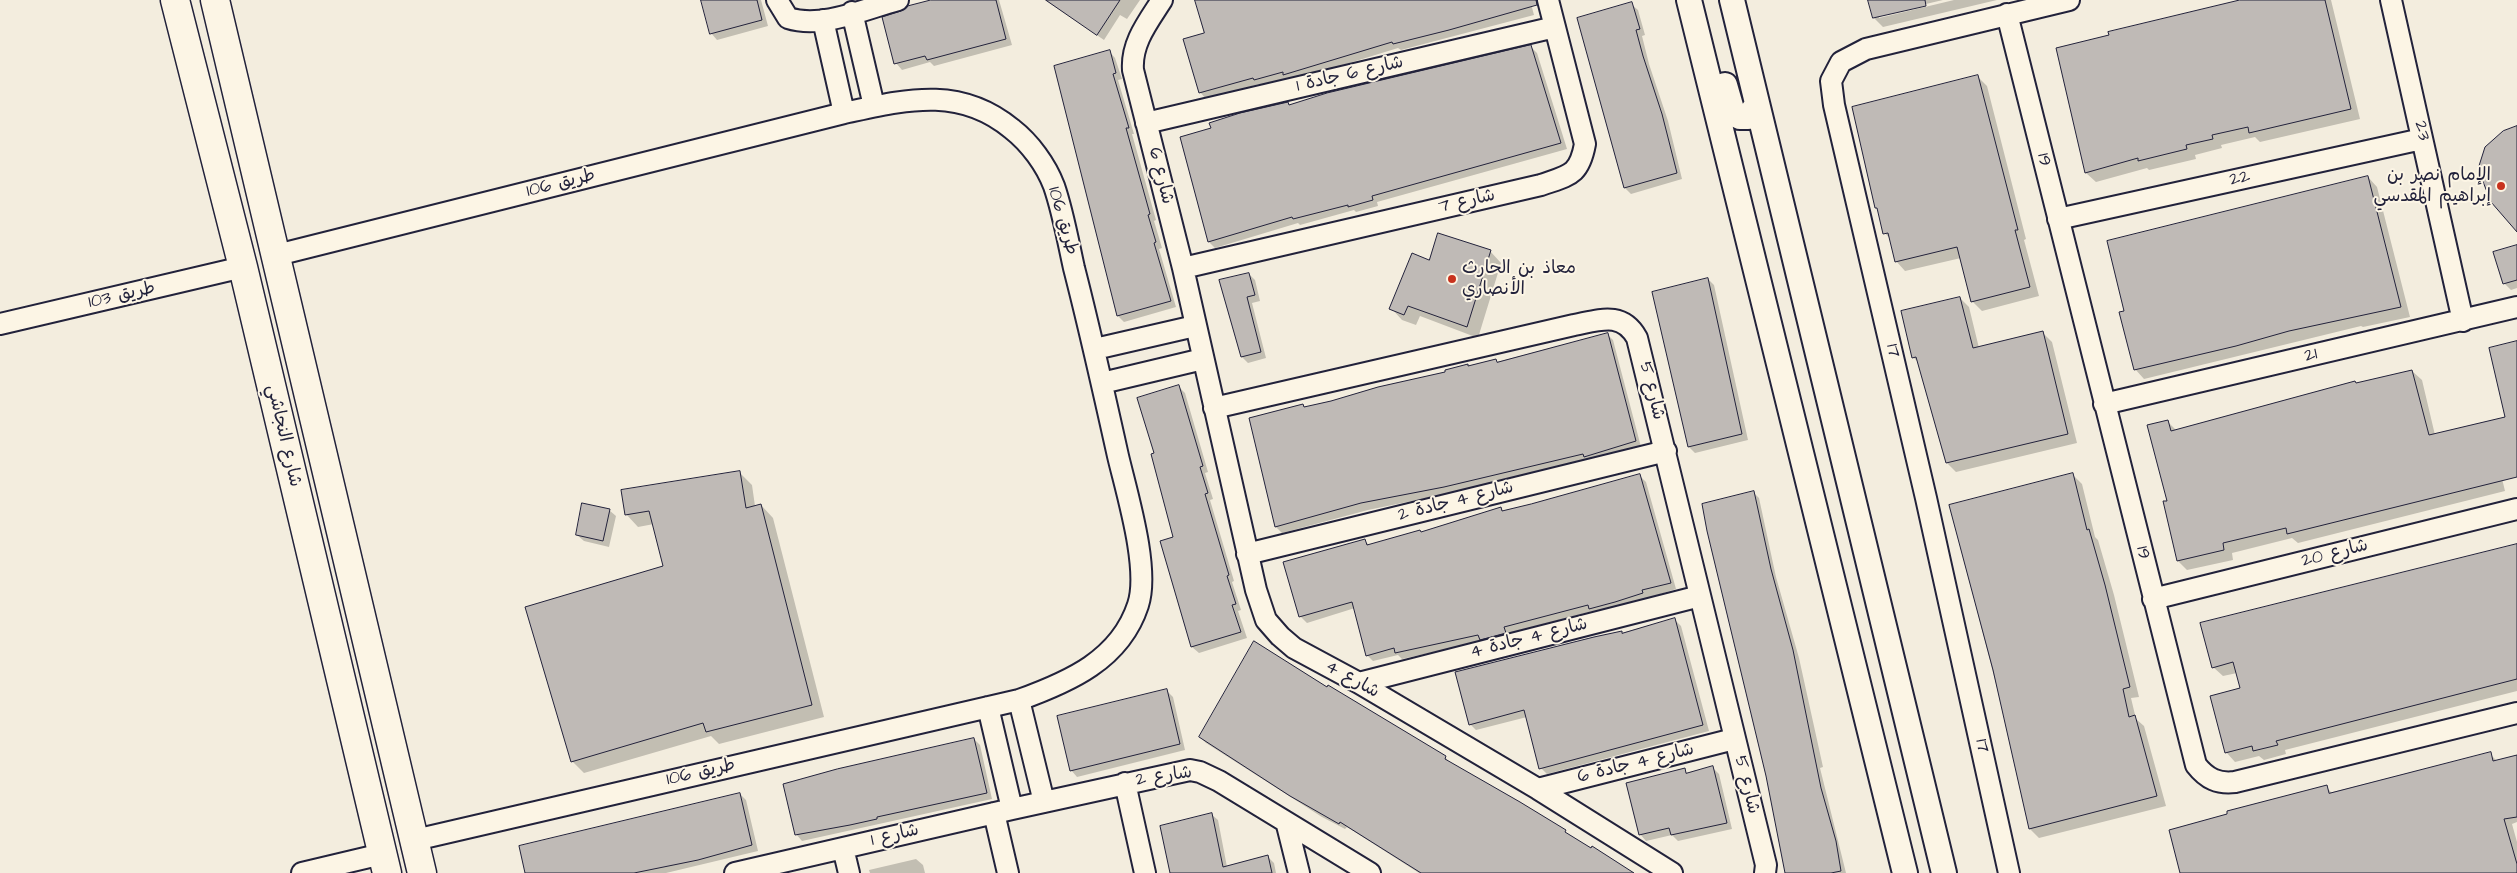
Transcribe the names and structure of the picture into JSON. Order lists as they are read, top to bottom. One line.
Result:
{"streets":{"main road":["شارع النجاشي"],"street":["شارع 6 جادة 1","23","19","شارع 6","22","طريق 106","شارع 7","طريق 103","17","21","شارع 5","شارع 4 جادة 2","شارع 20","شارع 4 جادة 4","شارع 4","شارع 4 جادة 6","شارع 2","شارع 1"]},"crossings":[["شارع 6 جادة 1","شارع 6"],["شارع 6 جادة 1","شارع 7"],["23","22"],["23","21"],["19","22"],["19","17"],["19","21"],["19","شارع 20"],["شارع 6","شارع 7"],["شارع 6","شارع 4"],["طريق 106","شارع النجاشي"],["طريق 103","شارع النجاشي"],["شارع 5","شارع 4 جادة 2"],["شارع 5","شارع 4 جادة 4"],["شارع 5","شارع 4"],["شارع 5","شارع 4 جادة 6"],["شارع 4 جادة 2","شارع 4"],["شارع 4 جادة 4","شارع 4"],["شارع 4","شارع 4 جادة 6"],["شارع 2","شارع 1"]],"places":["الإمام نصر بن إبراهيم المقدسي","معاذ بن الحارث الأنصاري"]}
